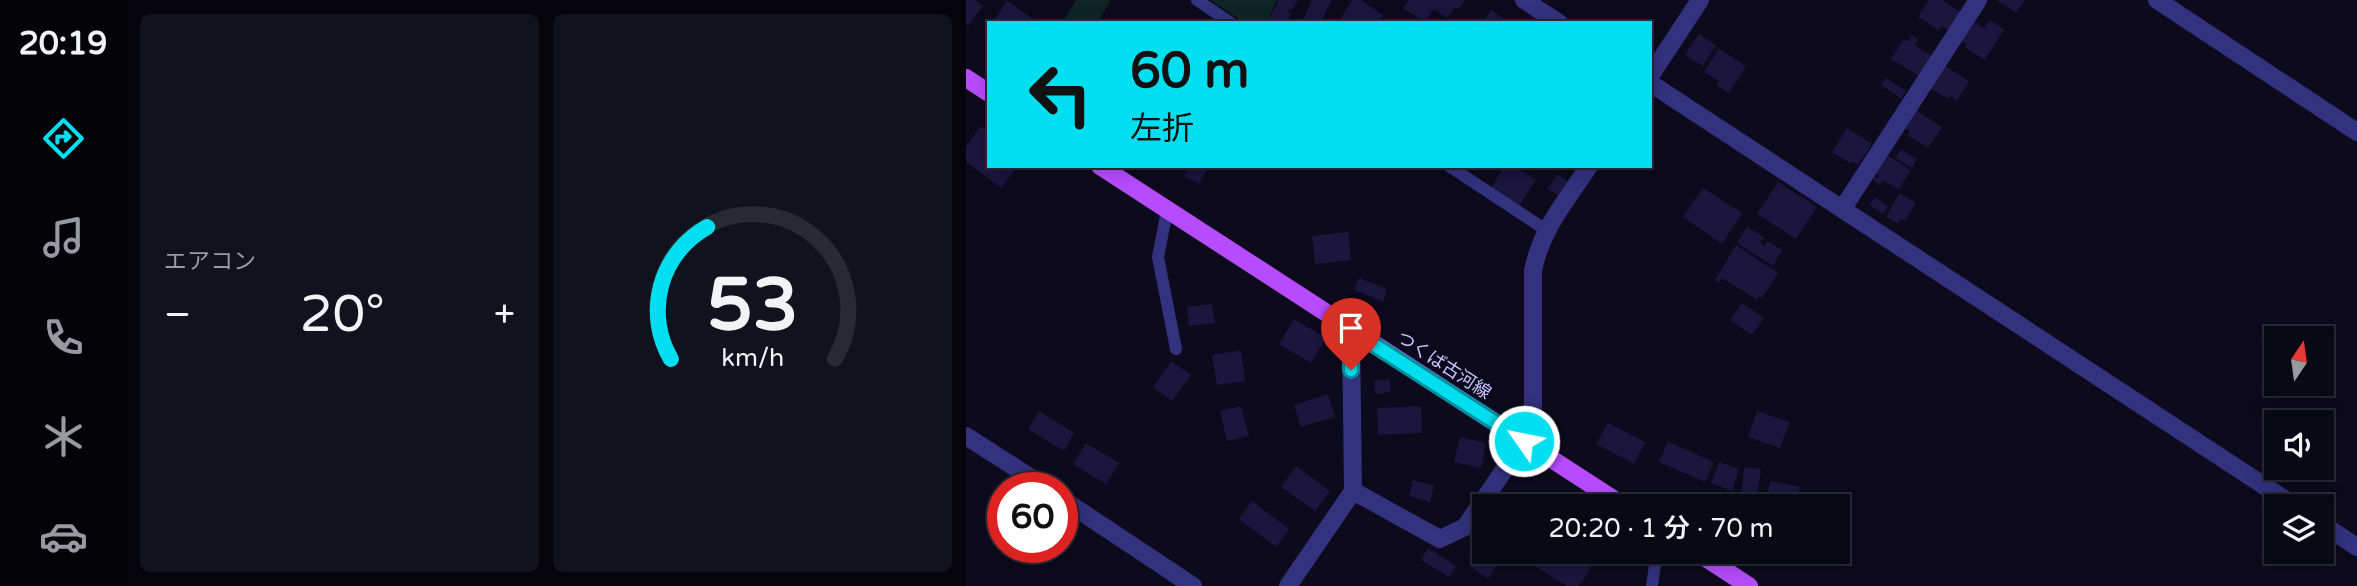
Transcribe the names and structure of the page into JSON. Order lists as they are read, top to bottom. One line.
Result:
{"streets":{"main road":["つくば古河線"]},"north":"top","page":{"tabs":"20:19","tile":"エアコン","turn":["60 m","左折"],"heat":["−","20°","+"],"limit":"60","trip":"20:20 · 1 分 · 70 m","gauge":["53","km/h"]}}
